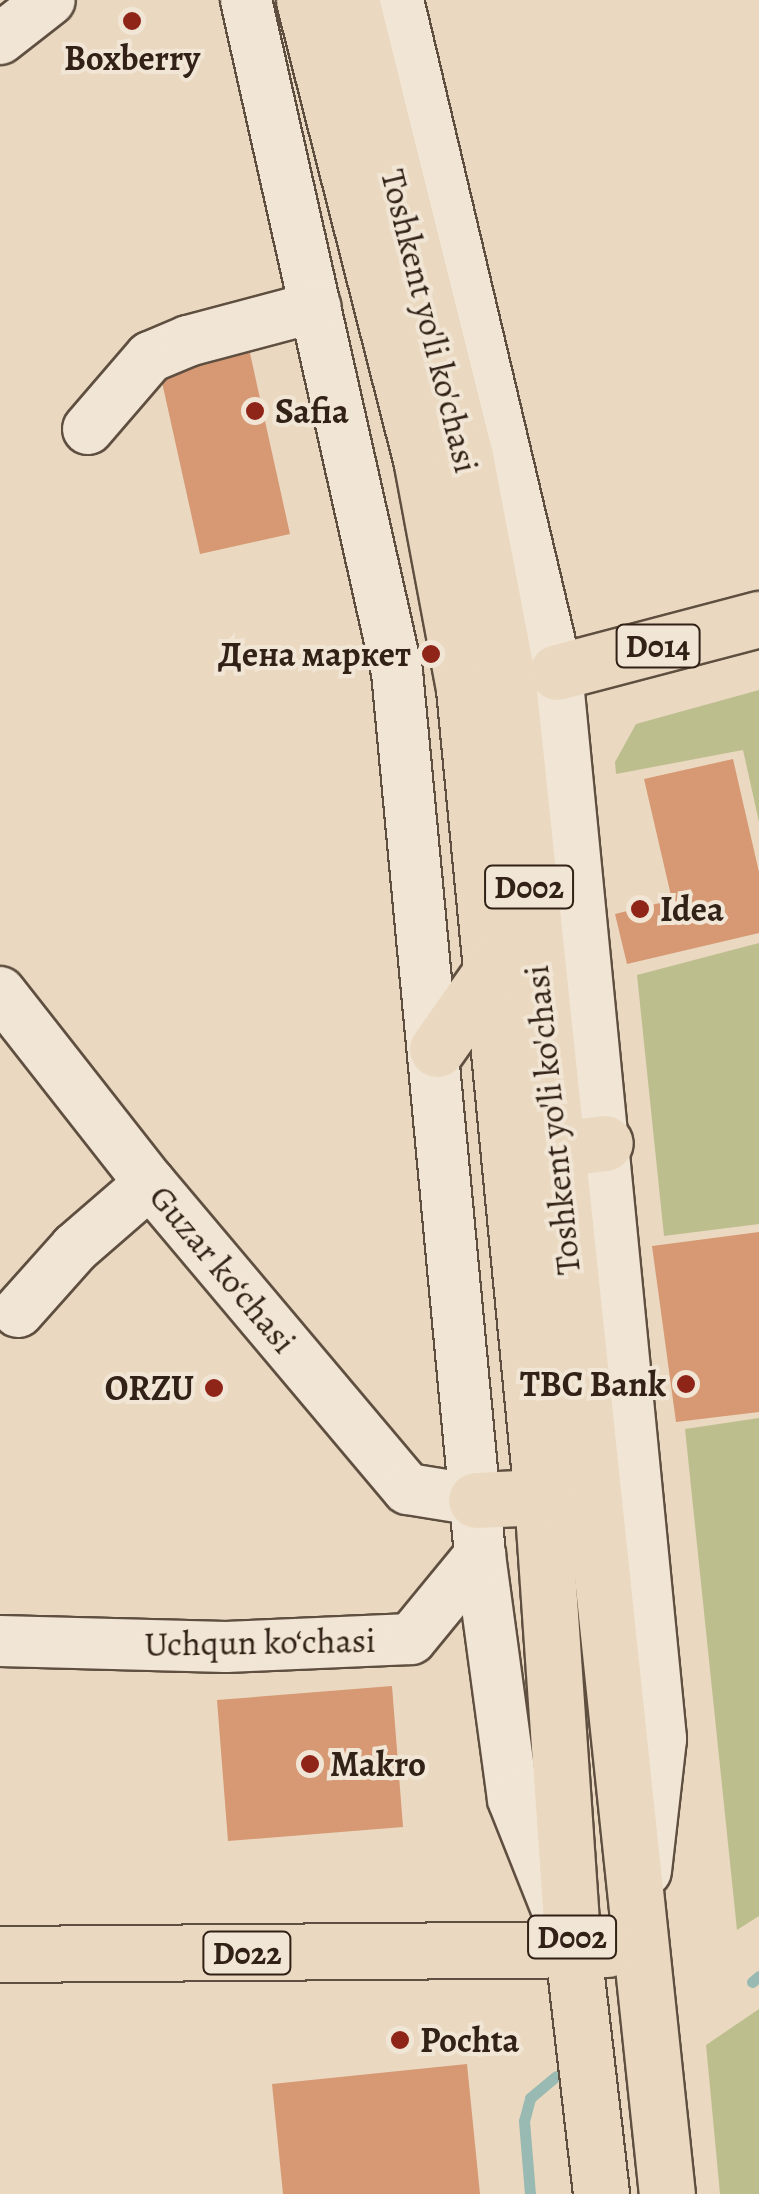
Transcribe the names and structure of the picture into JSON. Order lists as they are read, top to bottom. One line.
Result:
{"streets":{"main road":["Toshkent yo'li ko'chasi","D014","D002","D022"],"street":["Guzar ko‘chasi","Uchqun ko‘chasi"]},"crossings":[["Toshkent yo'li ko'chasi","D022"]],"places":["Boxberry","Safia","Дена маркет","Idea","TBC Bank","ORZU","Makro","Pochta"]}
